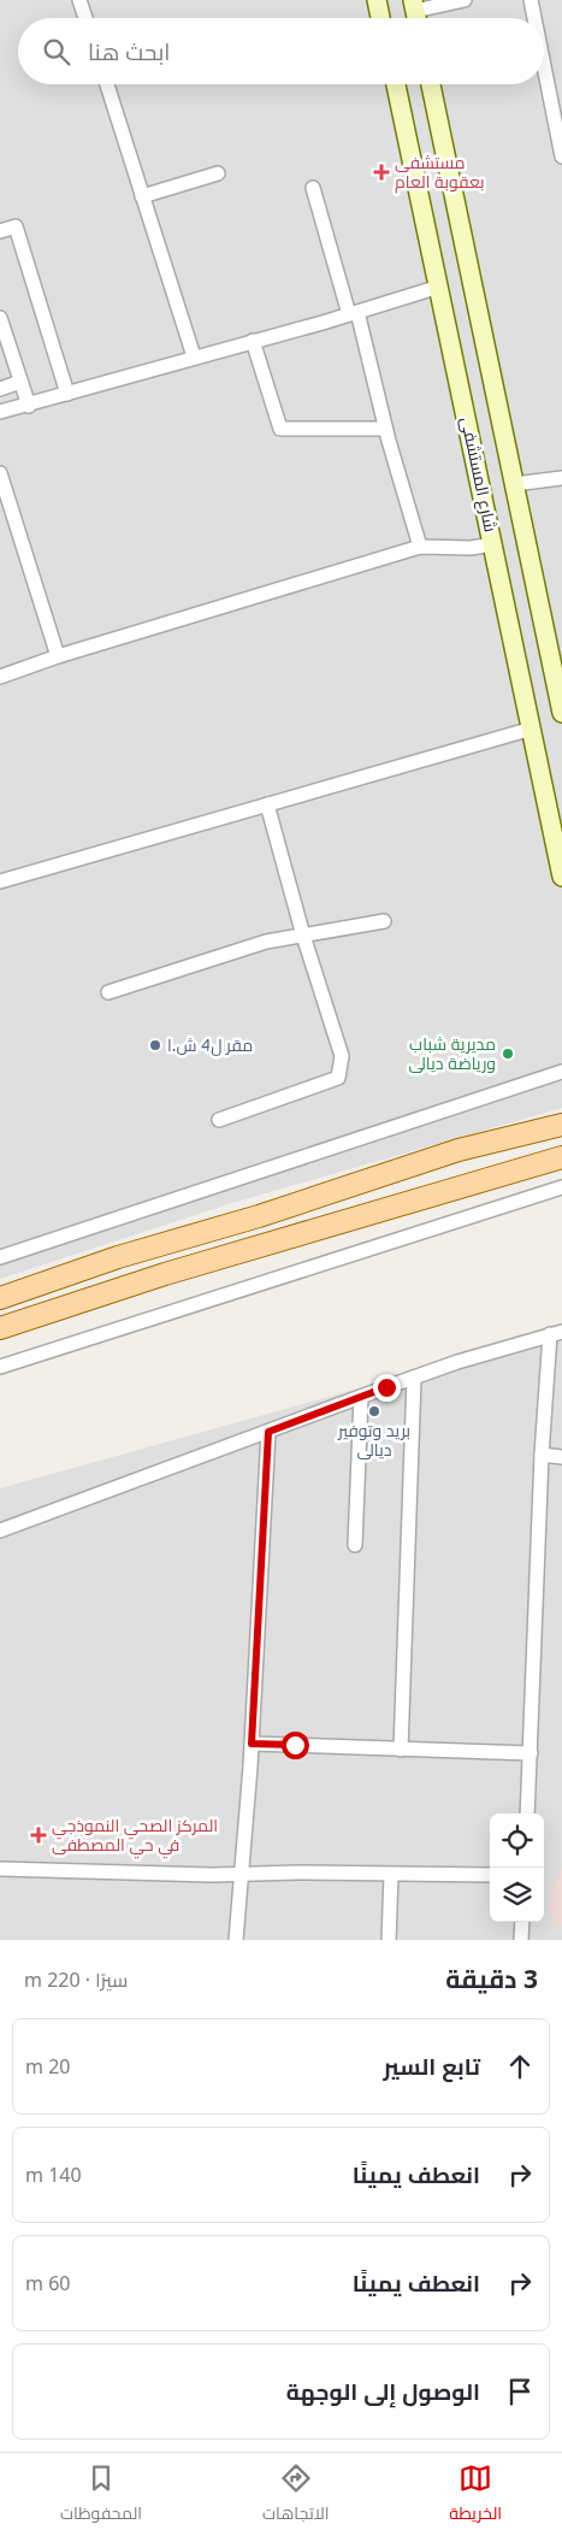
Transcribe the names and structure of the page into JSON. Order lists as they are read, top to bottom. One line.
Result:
{"streets":{"street":["شارع المستشفى"]},"places":{"health":["مستشفى بعقوبة العام","المركز الصحي النموذجي في حي المصطفى"],"other":["مقر ل4 ش.ا","مديرية شباب ورياضة ديالى","بريد وتوفير ديالى"]},"page":{"search":"ابحث هنا","heading":["3 دقيقة","سيرًا · 220 m"],"list":[["تابع السير","20 m"],["انعطف يمينًا","140 m"],["انعطف يمينًا","60 m"],"الوصول إلى الوجهة"],"nav":["الخريطة","الاتجاهات","المحفوظات"]}}
